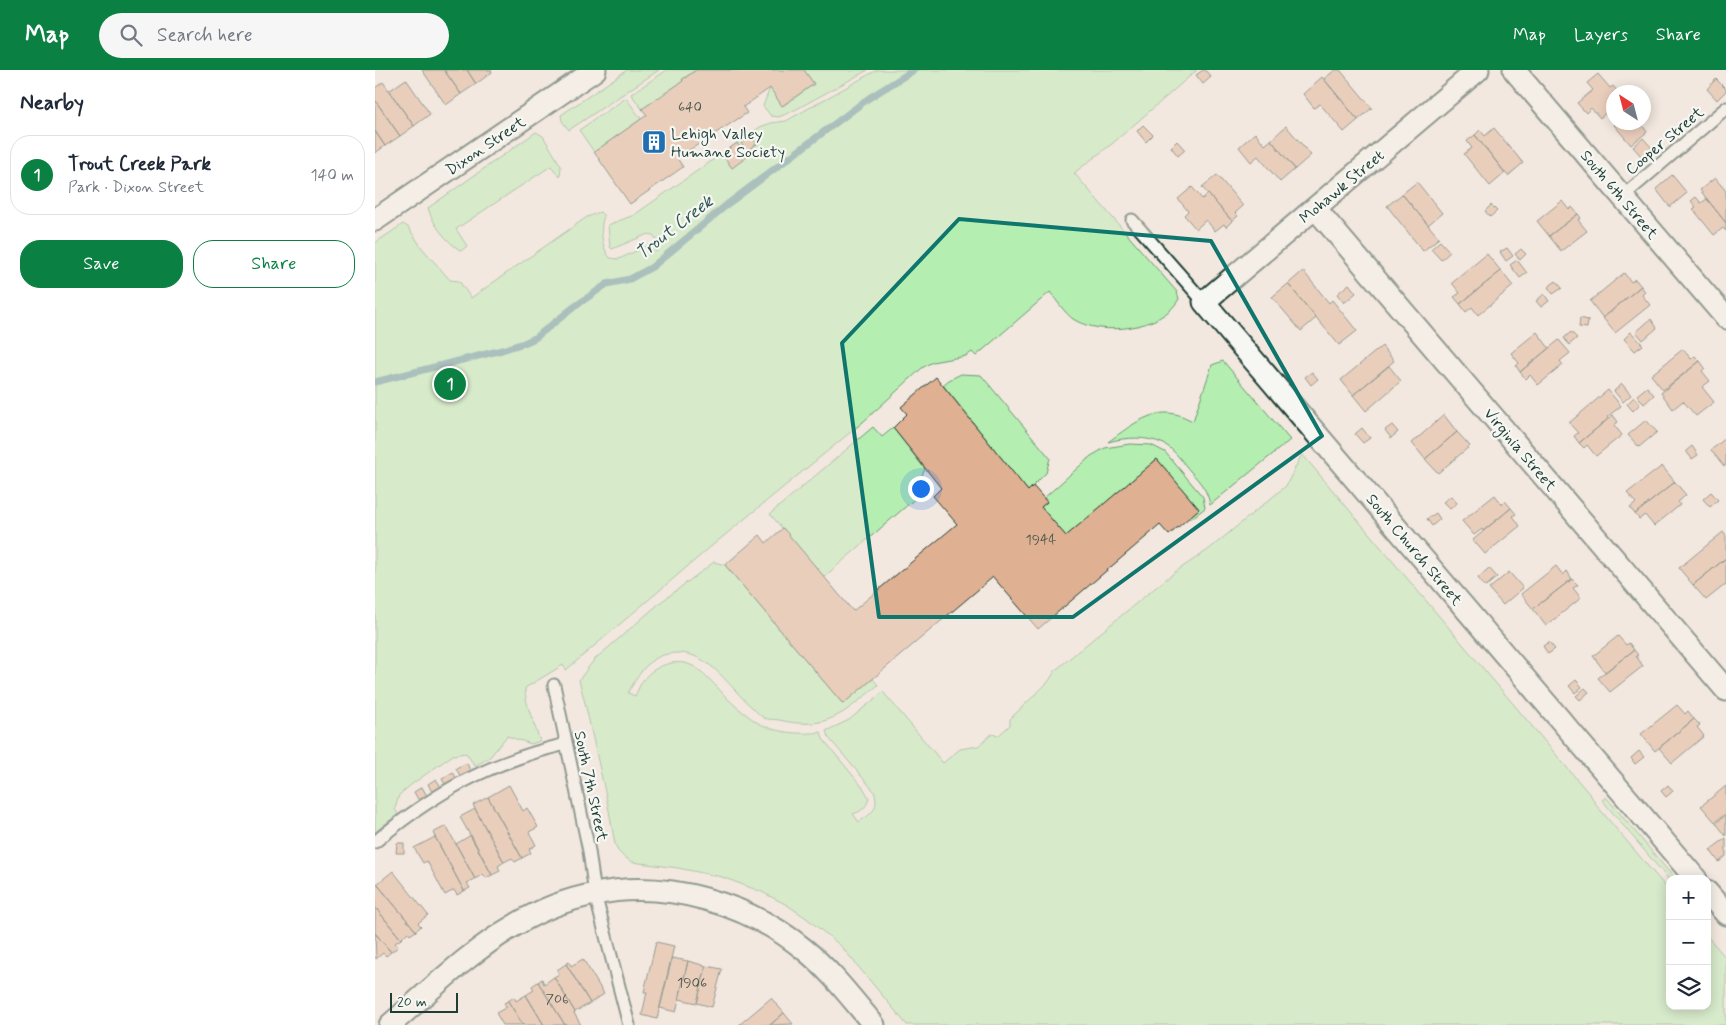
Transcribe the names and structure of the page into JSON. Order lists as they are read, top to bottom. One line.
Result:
{"streets":{"street":["Dixon Street","Mohawk Street","South 6th Street","Virginia Street","South Church Street"],"lane":["Cooper Street","South 7th Street"]},"crossings":[["Cooper Street","South 6th Street"],["Mohawk Street","Virginia Street"],["Mohawk Street","South Church Street"]],"water":["Trout Creek"],"places":{"building":["Lehigh Valley Humane Society"]},"house_numbers":["640","1944","1906","706"],"scale_bar":"20 m","north":"top left","page":{"header":"Map","search":"Search here","nav":["Map","Layers","Share"],"heading":"Nearby","list":[{"mark":"1","name":"Trout Creek Park","note":"Park · Dixon Street","value":"140 m"}],"buttons":["Save","Share"],"pins":"1","map_buttons":["+","−"],"scale":"20 m"}}
